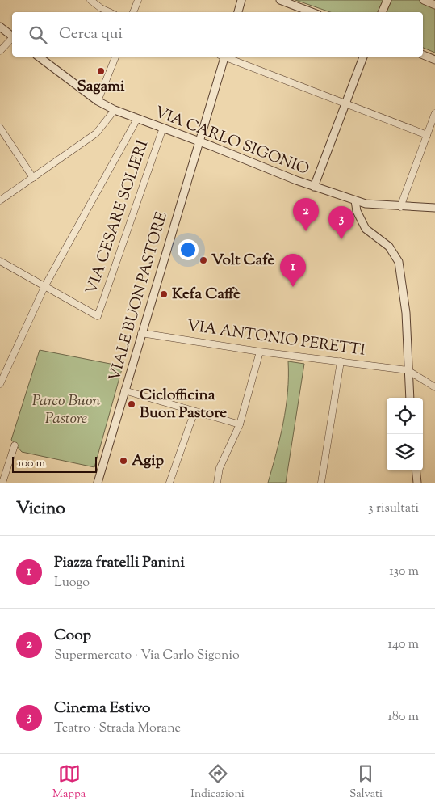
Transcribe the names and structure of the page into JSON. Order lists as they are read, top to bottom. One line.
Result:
{"streets":{"street":["VIA CARLO SIGONIO","VIA CESARE SOLIERI","VIALE BUON PASTORE","VIA ANTONIO PERETTI"]},"crossings":[["VIA CARLO SIGONIO","VIA CESARE SOLIERI"],["VIA CARLO SIGONIO","VIALE BUON PASTORE"],["VIALE BUON PASTORE","VIA ANTONIO PERETTI"]],"parks":["Parco Buon Pastore"],"places":["Sagami","Volt Cafè","Kefa Caffè","Ciclofficina Buon Pastore","Agip"],"scale_bar":"100 m","page":{"search":"Cerca qui","pins":["2","3","1"],"scale":"100 m","heading":["Vicino","3 risultati"],"list":[{"mark":"1","name":"Piazza fratelli Panini","note":"Luogo","value":"130 m"},{"mark":"2","name":"Coop","note":"Supermercato · Via Carlo Sigonio","value":"140 m"},{"mark":"3","name":"Cinema Estivo","note":"Teatro · Strada Morane","value":"180 m"}],"nav":["Mappa","Indicazioni","Salvati"]}}
